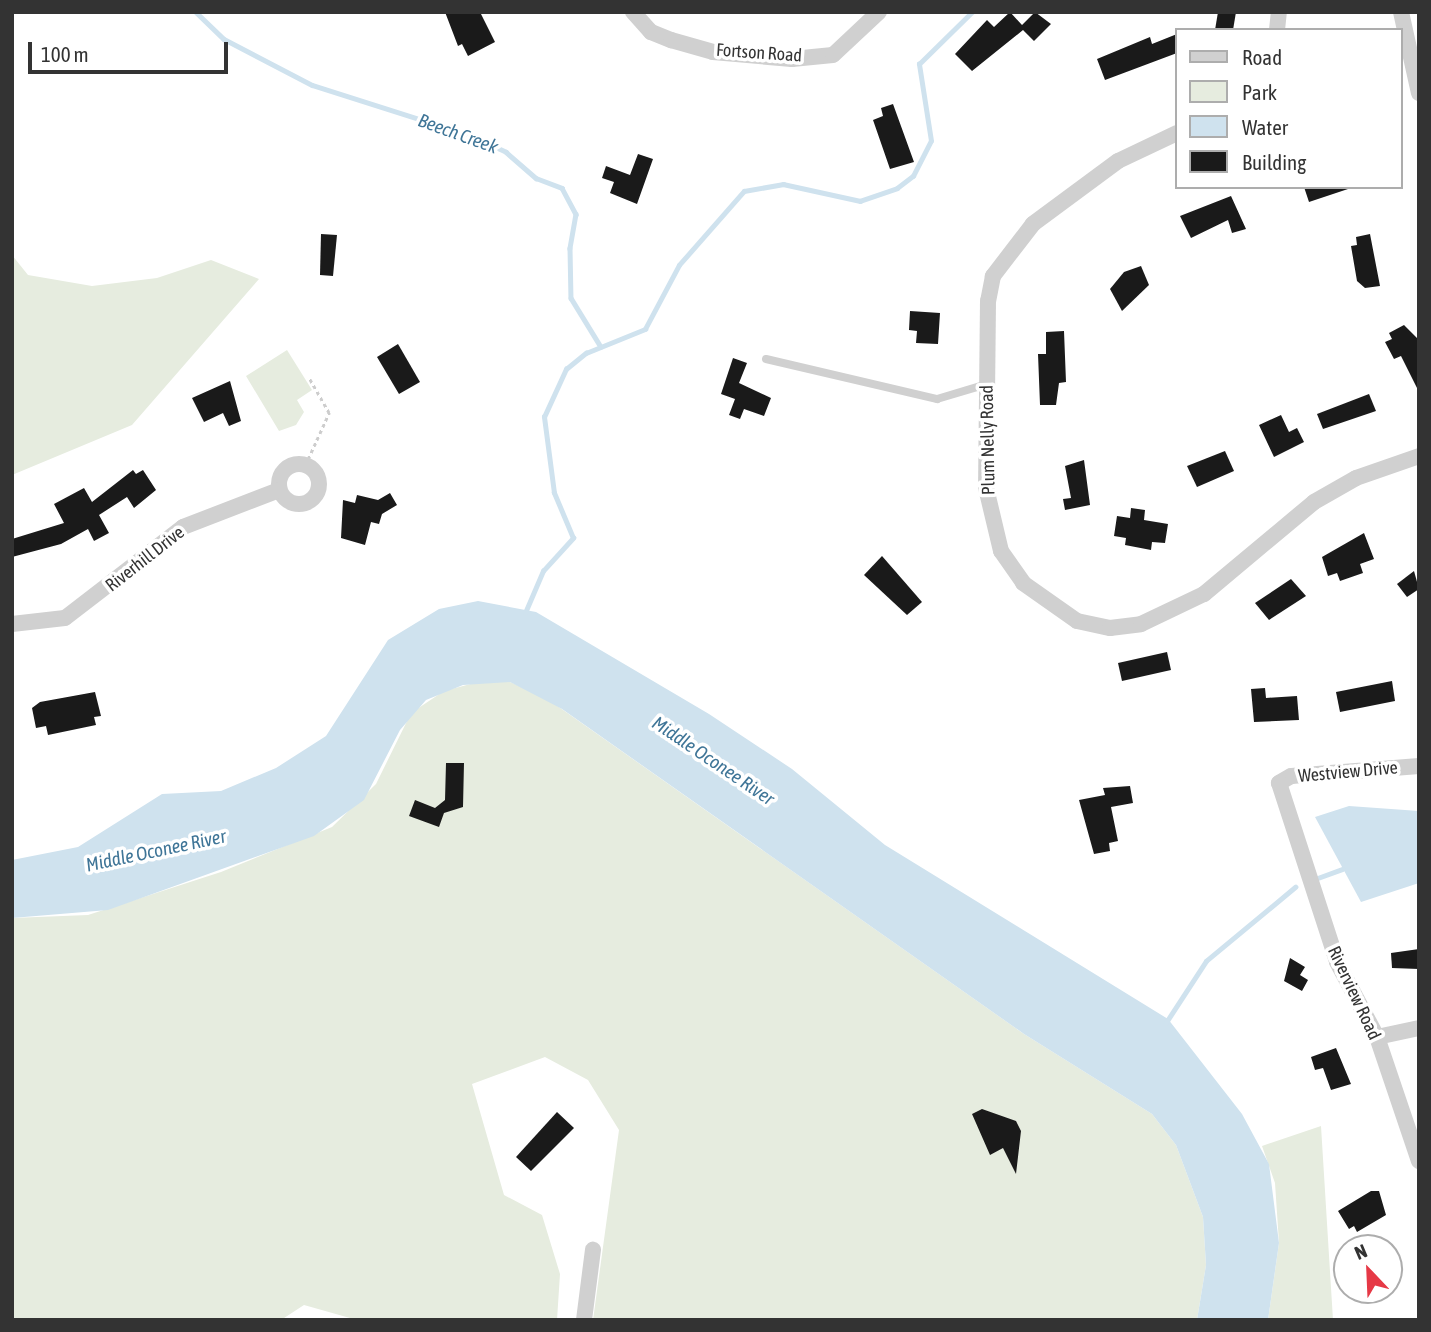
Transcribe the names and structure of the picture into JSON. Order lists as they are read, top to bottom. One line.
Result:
{"streets":{"street":["Fortson Road","Plum Nelly Road","Riverhill Drive","Westview Drive","Riverview Road"]},"crossings":[["Westview Drive","Riverview Road"]],"water":["Beech Creek","Middle Oconee River"],"legend":["Road","Park","Water","Building"],"scale_bar":"100 m","north":"top left"}
